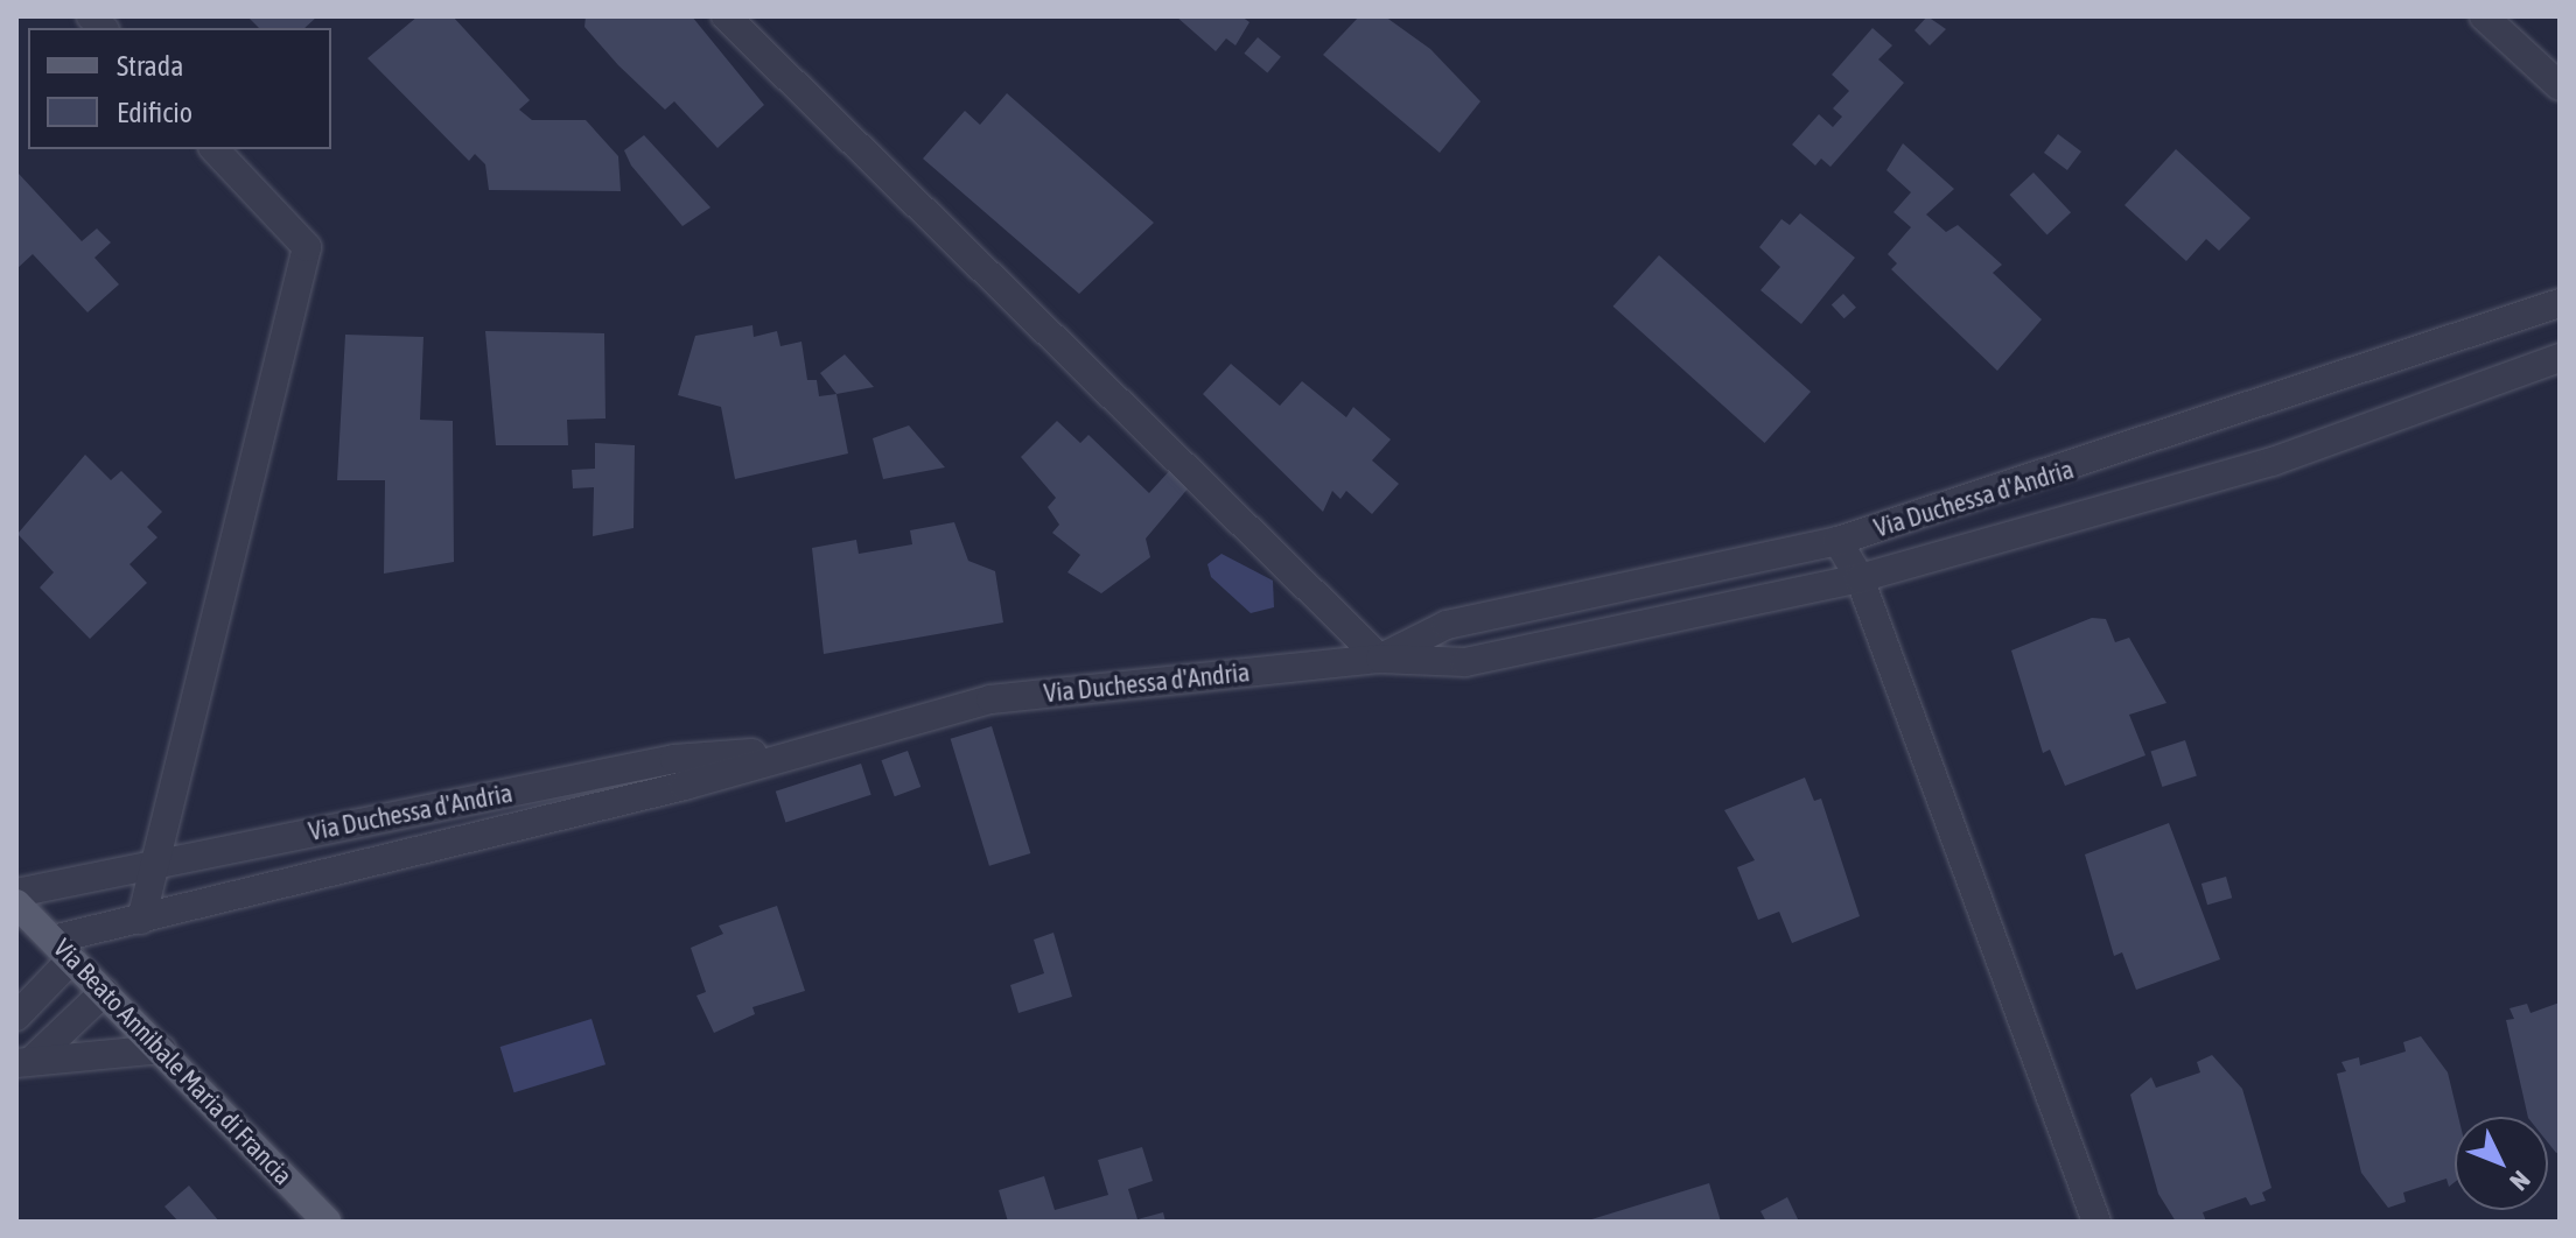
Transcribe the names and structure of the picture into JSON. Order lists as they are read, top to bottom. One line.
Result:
{"streets":{"main road":["Via Beato Annibale Maria di Francia"],"street":["Via Duchessa d'Andria"]},"crossings":[["Via Duchessa d'Andria","Via Beato Annibale Maria di Francia"]],"legend":["Strada","Edificio"],"north":"bottom right"}
